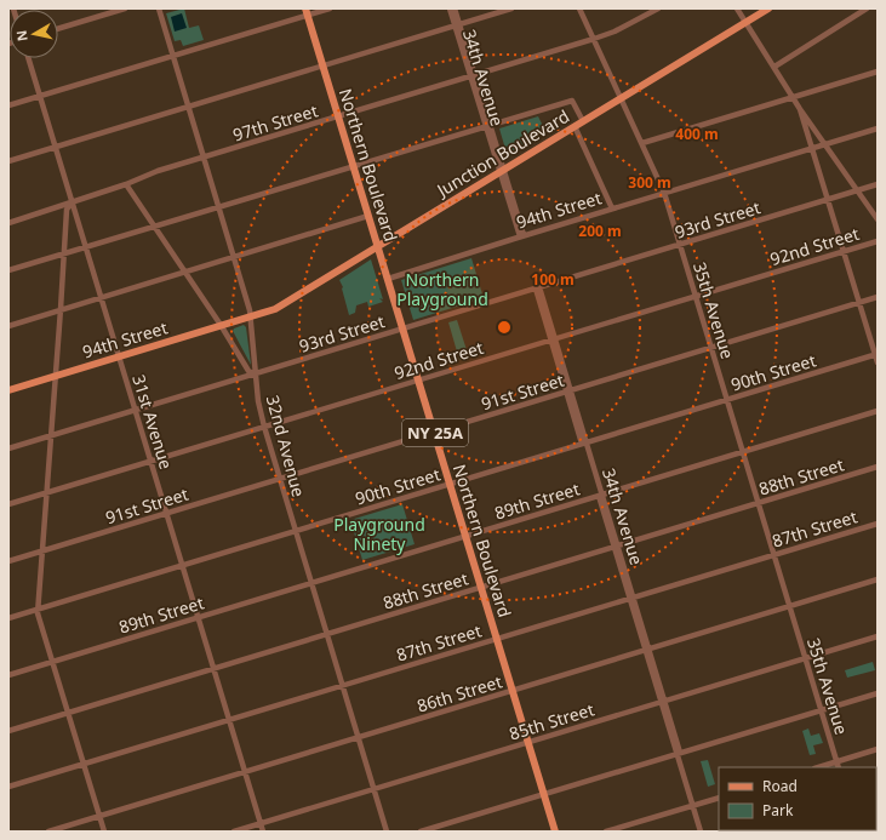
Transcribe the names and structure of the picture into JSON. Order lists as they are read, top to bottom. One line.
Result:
{"streets":{"main road":["Junction Boulevard","Northern Boulevard","94th Street","NY 25A"],"street":["34th Avenue","97th Street","93rd Street","92nd Street","35th Avenue","90th Street","91st Street","31st Avenue","32nd Avenue","88th Street","89th Street","87th Street","86th Street","85th Street"]},"crossings":[["34th Avenue","97th Street"],["34th Avenue","Junction Boulevard"],["34th Avenue","94th Street"],["34th Avenue","93rd Street"],["34th Avenue","92nd Street"],["34th Avenue","90th Street"],["34th Avenue","91st Street"],["34th Avenue","88th Street"],["34th Avenue","89th Street"],["34th Avenue","87th Street"],["34th Avenue","86th Street"],["34th Avenue","85th Street"],["97th Street","Northern Boulevard"],["97th Street","35th Avenue"],["97th Street","31st Avenue"],["97th Street","32nd Avenue"],["Junction Boulevard","Northern Boulevard"],["Junction Boulevard","94th Street"],["Junction Boulevard","35th Avenue"],["Junction Boulevard","32nd Avenue"],["Northern Boulevard","94th Street"],["Northern Boulevard","93rd Street"],["Northern Boulevard","92nd Street"],["Northern Boulevard","90th Street"],["Northern Boulevard","91st Street"],["Northern Boulevard","88th Street"],["Northern Boulevard","89th Street"],["Northern Boulevard","87th Street"],["Northern Boulevard","86th Street"],["Northern Boulevard","85th Street"],["94th Street","35th Avenue"],["94th Street","31st Avenue"],["94th Street","32nd Avenue"],["93rd Street","35th Avenue"],["93rd Street","31st Avenue"],["93rd Street","32nd Avenue"],["92nd Street","35th Avenue"],["92nd Street","31st Avenue"],["92nd Street","32nd Avenue"],["35th Avenue","90th Street"],["35th Avenue","91st Street"],["35th Avenue","88th Street"],["35th Avenue","89th Street"],["35th Avenue","87th Street"],["35th Avenue","86th Street"],["35th Avenue","85th Street"],["90th Street","31st Avenue"],["90th Street","32nd Avenue"],["91st Street","31st Avenue"],["91st Street","32nd Avenue"],["31st Avenue","88th Street"],["31st Avenue","89th Street"],["31st Avenue","87th Street"],["31st Avenue","86th Street"],["31st Avenue","85th Street"],["32nd Avenue","88th Street"],["32nd Avenue","89th Street"],["32nd Avenue","87th Street"],["32nd Avenue","86th Street"],["32nd Avenue","85th Street"]],"parks":["Northern Playground","Playground Ninety"],"legend":["Road","Park"],"north":"left","rings":["400 m","300 m","200 m","100 m"]}
